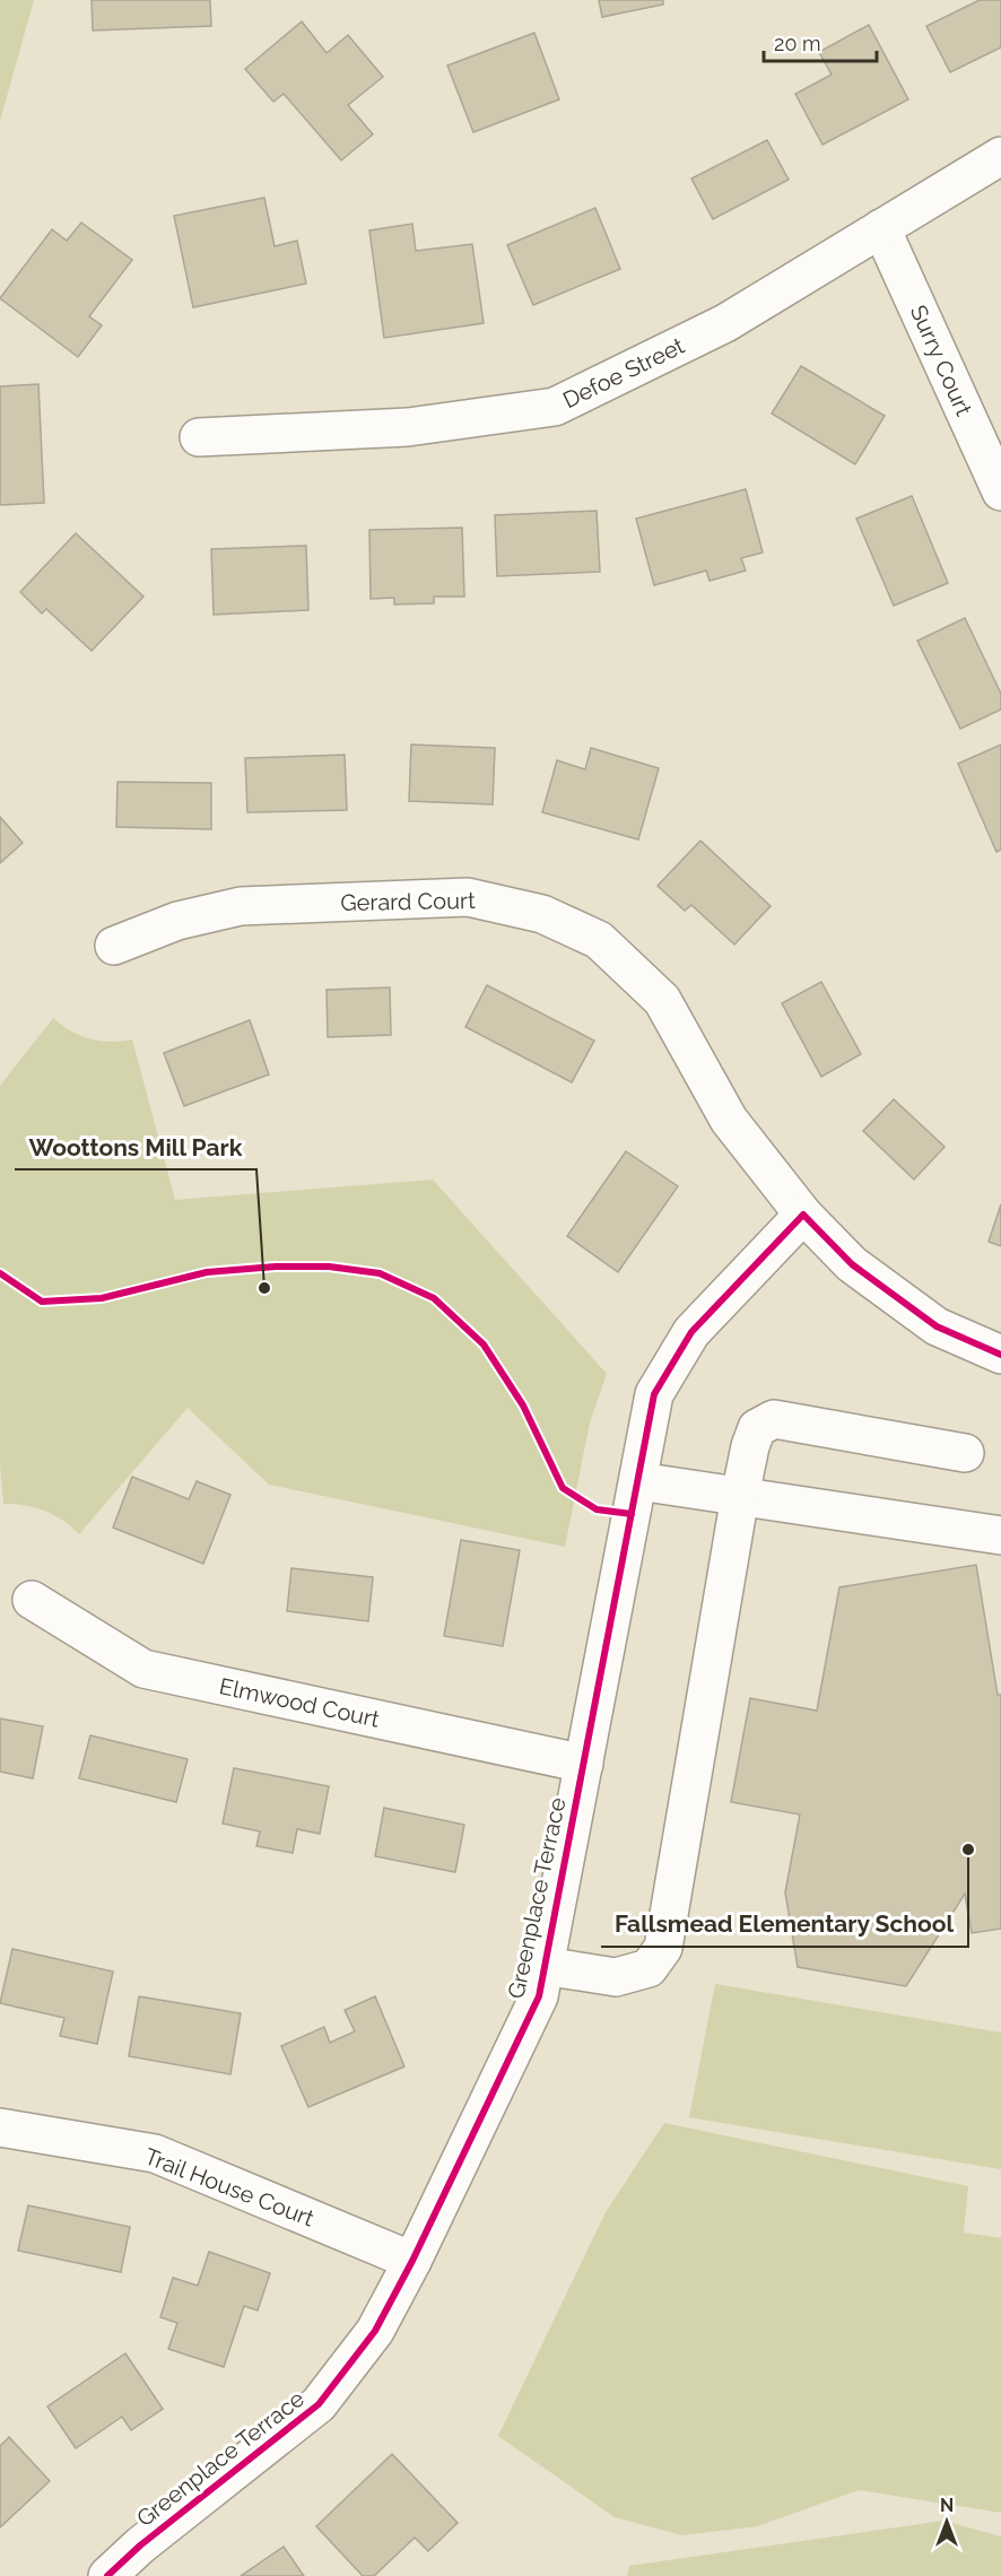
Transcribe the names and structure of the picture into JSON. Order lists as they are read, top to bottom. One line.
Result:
{"streets":{"street":["Surry Court","Defoe Street","Gerard Court","Elmwood Court","Greenplace Terrace","Trail House Court"]},"crossings":[["Surry Court","Defoe Street"],["Gerard Court","Greenplace Terrace"],["Elmwood Court","Greenplace Terrace"],["Greenplace Terrace","Trail House Court"]],"places":["Woottons Mill Park","Fallsmead Elementary School"],"scale_bar":"20 m","north":"top"}
